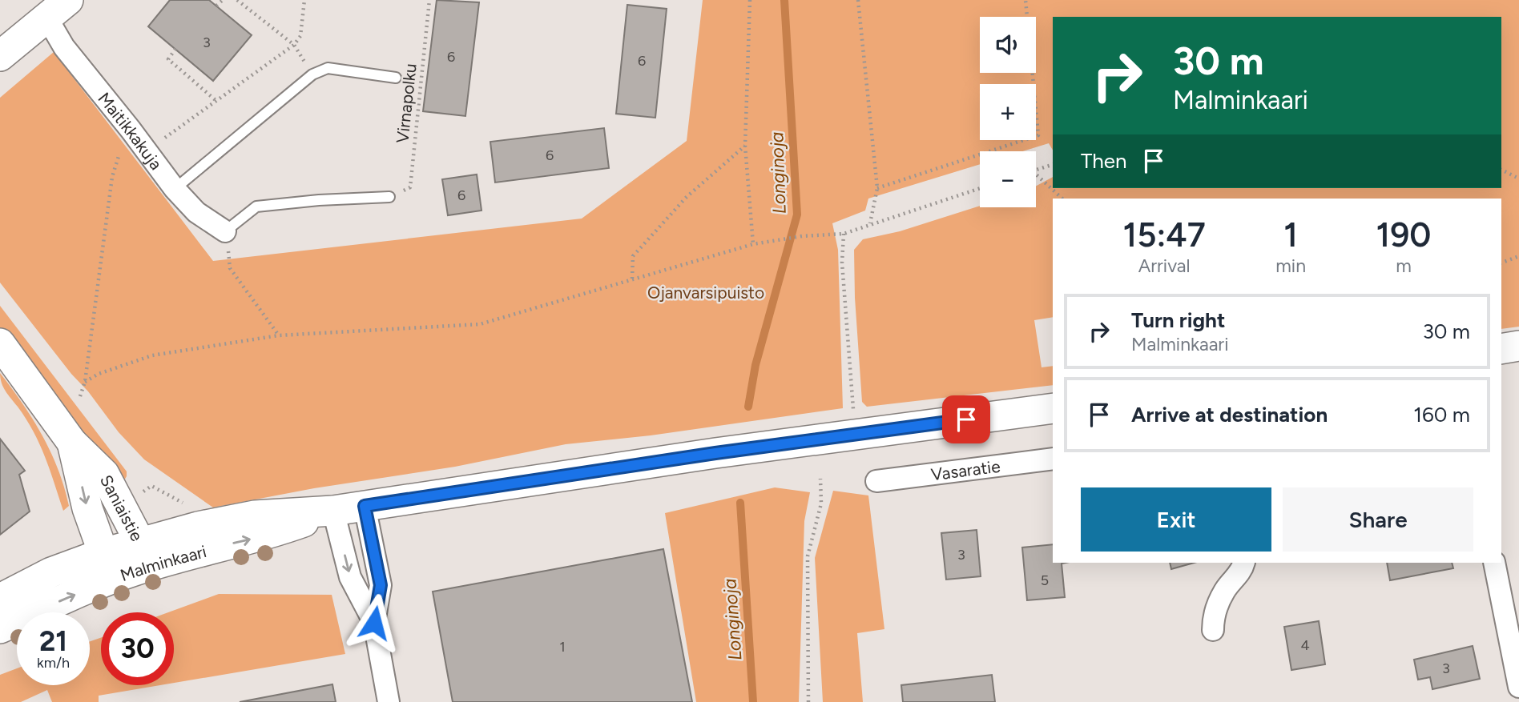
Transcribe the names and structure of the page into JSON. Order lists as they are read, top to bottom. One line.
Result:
{"streets":{"main road":["Saniaistie","Malminkaari"],"street":["Maitikkakuja","Vasaratie"],"path":["Virnapolku"]},"crossings":[["Saniaistie","Malminkaari"]],"water":["Longinoja"],"parks":["Ojanvarsipuisto"],"house_numbers":["3","6","6","6","6","3","5","4","1","3"],"page":{"map_buttons":["+","−"],"turn":["30 m","Malminkaari"],"then":"Then","eta":["15:47","Arrival","1","min","190","m"],"list":[{"name":"Turn right","note":"Malminkaari","value":"30 m"},{"name":"Arrive at destination","value":"160 m"}],"buttons":["Exit","Share"],"speed":"21 km/h","limit":"30"}}
